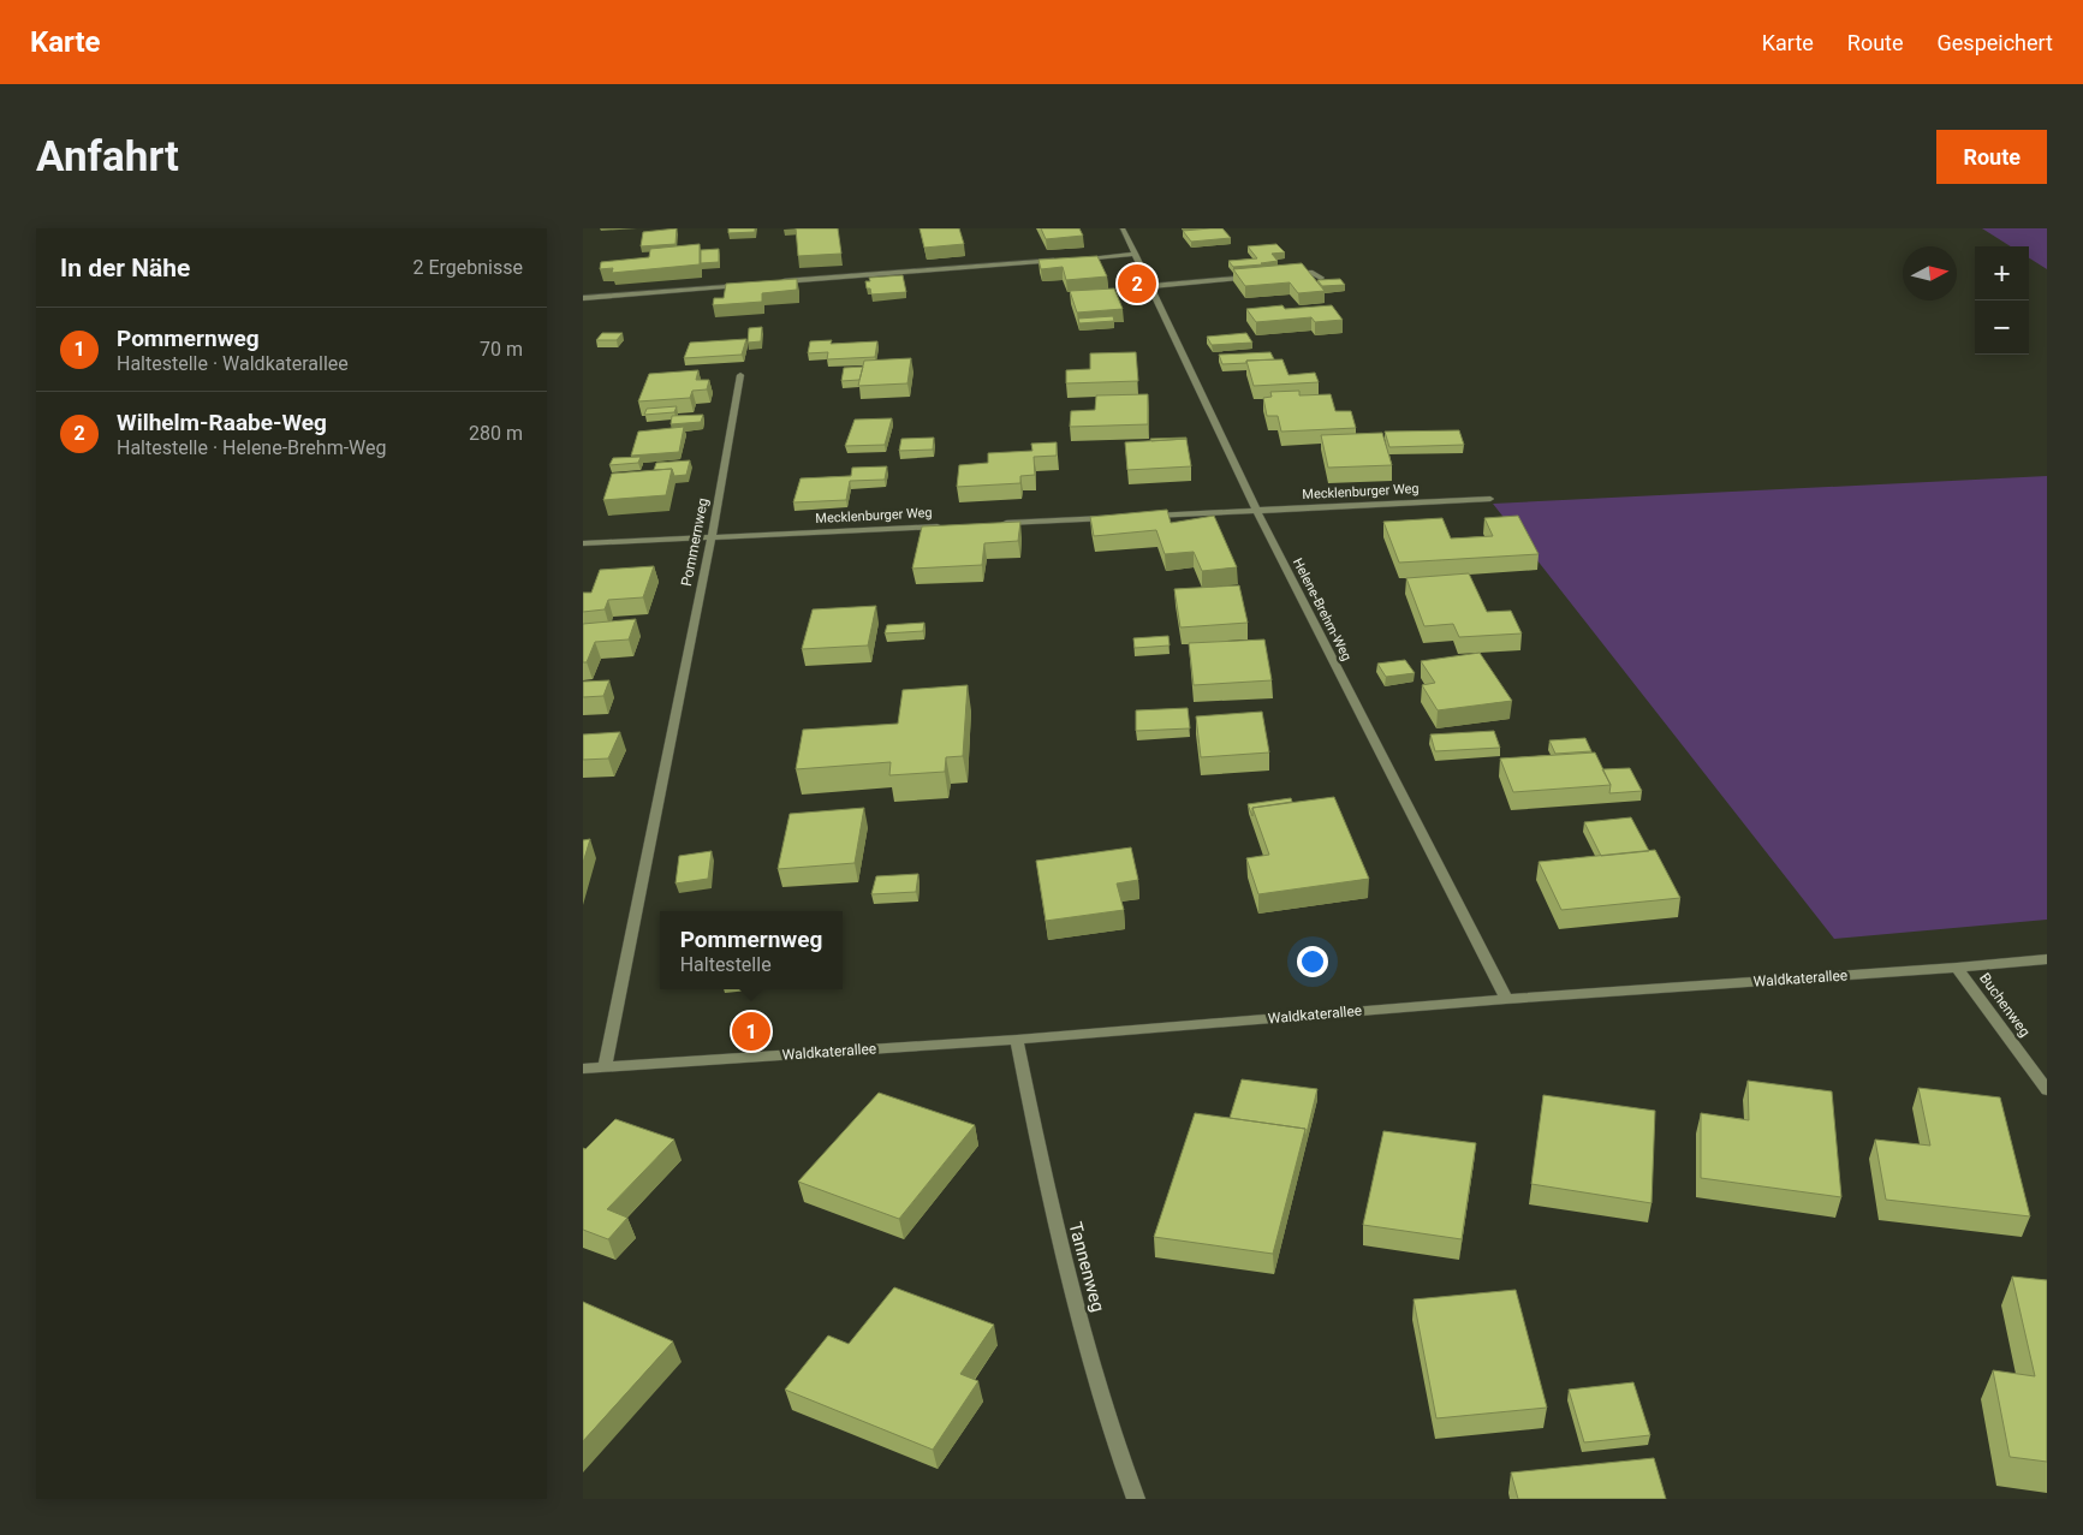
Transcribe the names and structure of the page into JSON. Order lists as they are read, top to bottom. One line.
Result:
{"streets":{"street":["Mecklenburger Weg","Pommernweg","Helene-Brehm-Weg","Waldkaterallee","Buchenweg","Tannenweg"]},"crossings":[["Mecklenburger Weg","Pommernweg"],["Mecklenburger Weg","Helene-Brehm-Weg"],["Pommernweg","Waldkaterallee"],["Helene-Brehm-Weg","Waldkaterallee"],["Waldkaterallee","Buchenweg"],["Waldkaterallee","Tannenweg"]],"north":"right","page":{"header":"Karte","nav":["Karte","Route","Gespeichert"],"buttons":"Route","title":"Anfahrt","heading":["In der Nähe","2 Ergebnisse"],"map_buttons":["+","−"],"pins":["2","1"],"list":[{"mark":"1","name":"Pommernweg","note":"Haltestelle · Waldkaterallee","value":"70 m"},{"mark":"2","name":"Wilhelm-Raabe-Weg","note":"Haltestelle · Helene-Brehm-Weg","value":"280 m"}],"popup":["Pommernweg","Haltestelle"]}}
